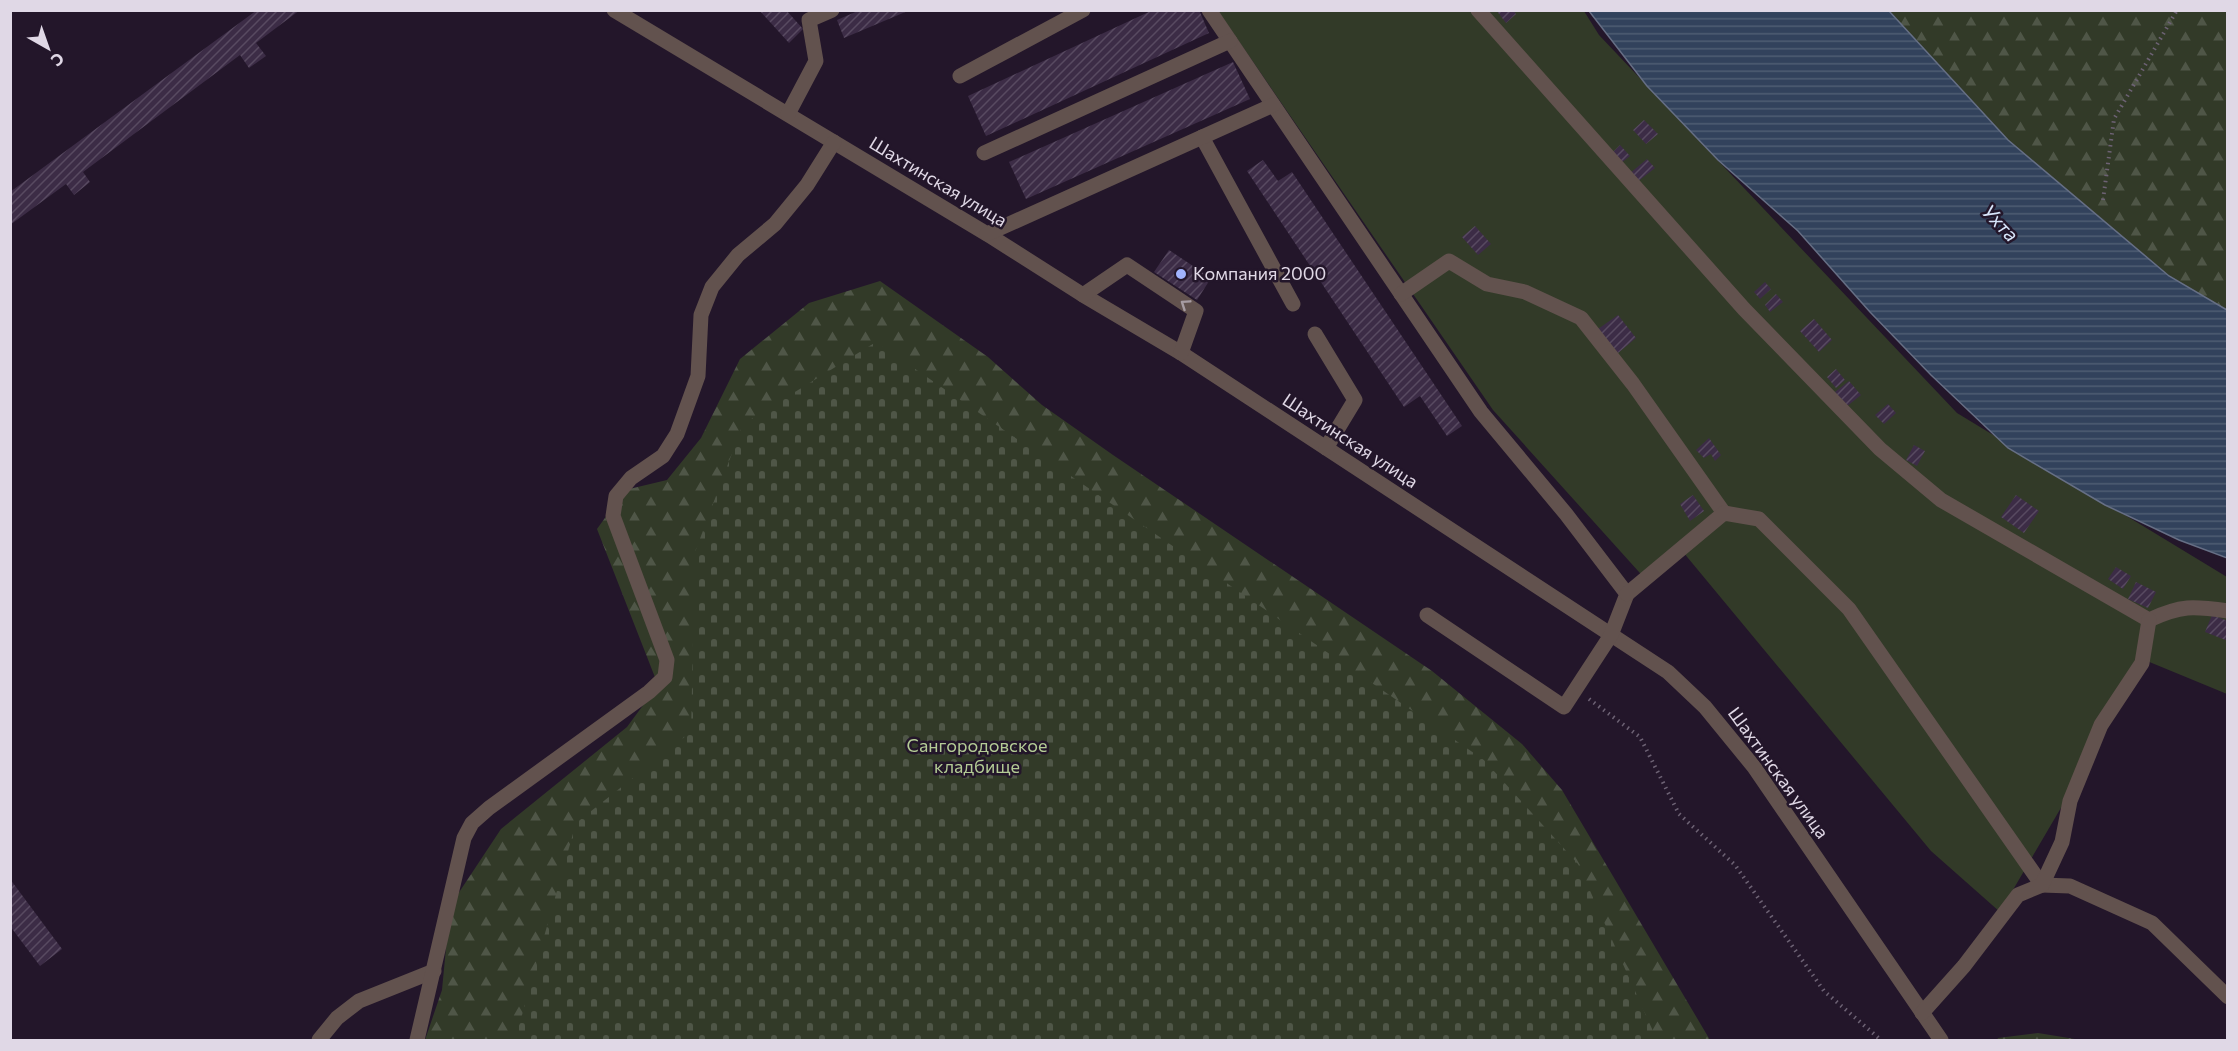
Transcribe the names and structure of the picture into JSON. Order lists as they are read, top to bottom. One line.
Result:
{"streets":{"street":["Шахтинская улица"]},"water":["Ухта"],"parks":["Сангородовское кладбище"],"places":["Компания 2000"],"north":"bottom right"}
